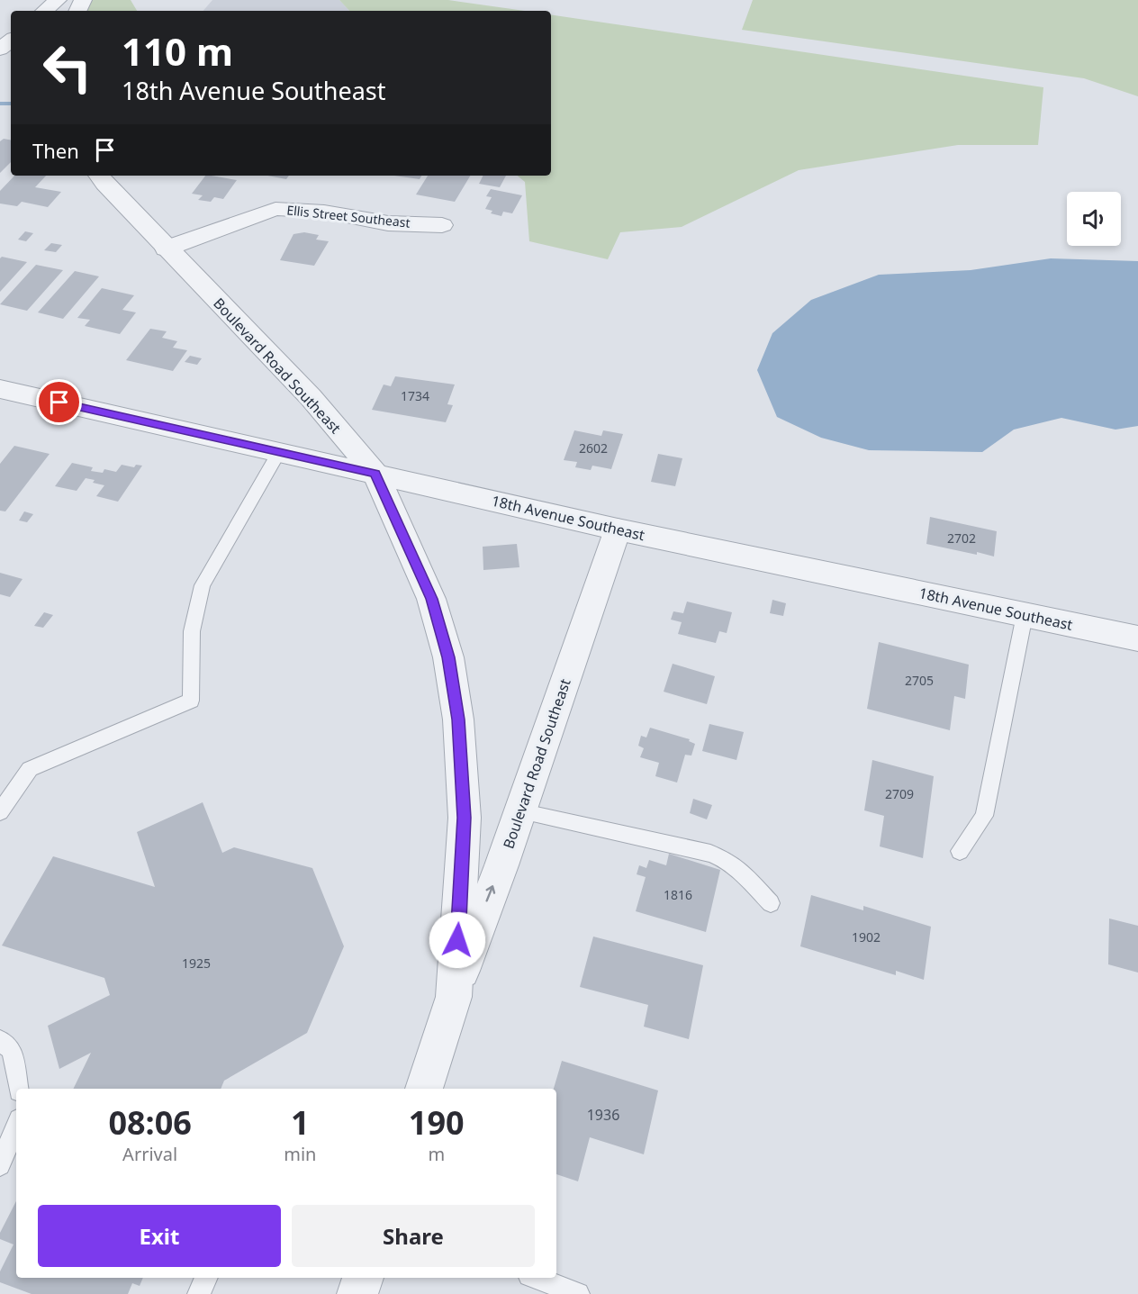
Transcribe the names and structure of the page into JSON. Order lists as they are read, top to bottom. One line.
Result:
{"streets":{"street":["Ellis Street Southeast","Boulevard Road Southeast","18th Avenue Southeast"]},"crossings":[["Ellis Street Southeast","Boulevard Road Southeast"],["Boulevard Road Southeast","18th Avenue Southeast"]],"house_numbers":["1734","2602","2702","2705","2709","1816","1902","1925","1936"],"page":{"turn":["110 m","18th Avenue Southeast"],"then":"Then","eta":["08:06","Arrival","1","min","190","m"],"buttons":["Exit","Share"]}}
